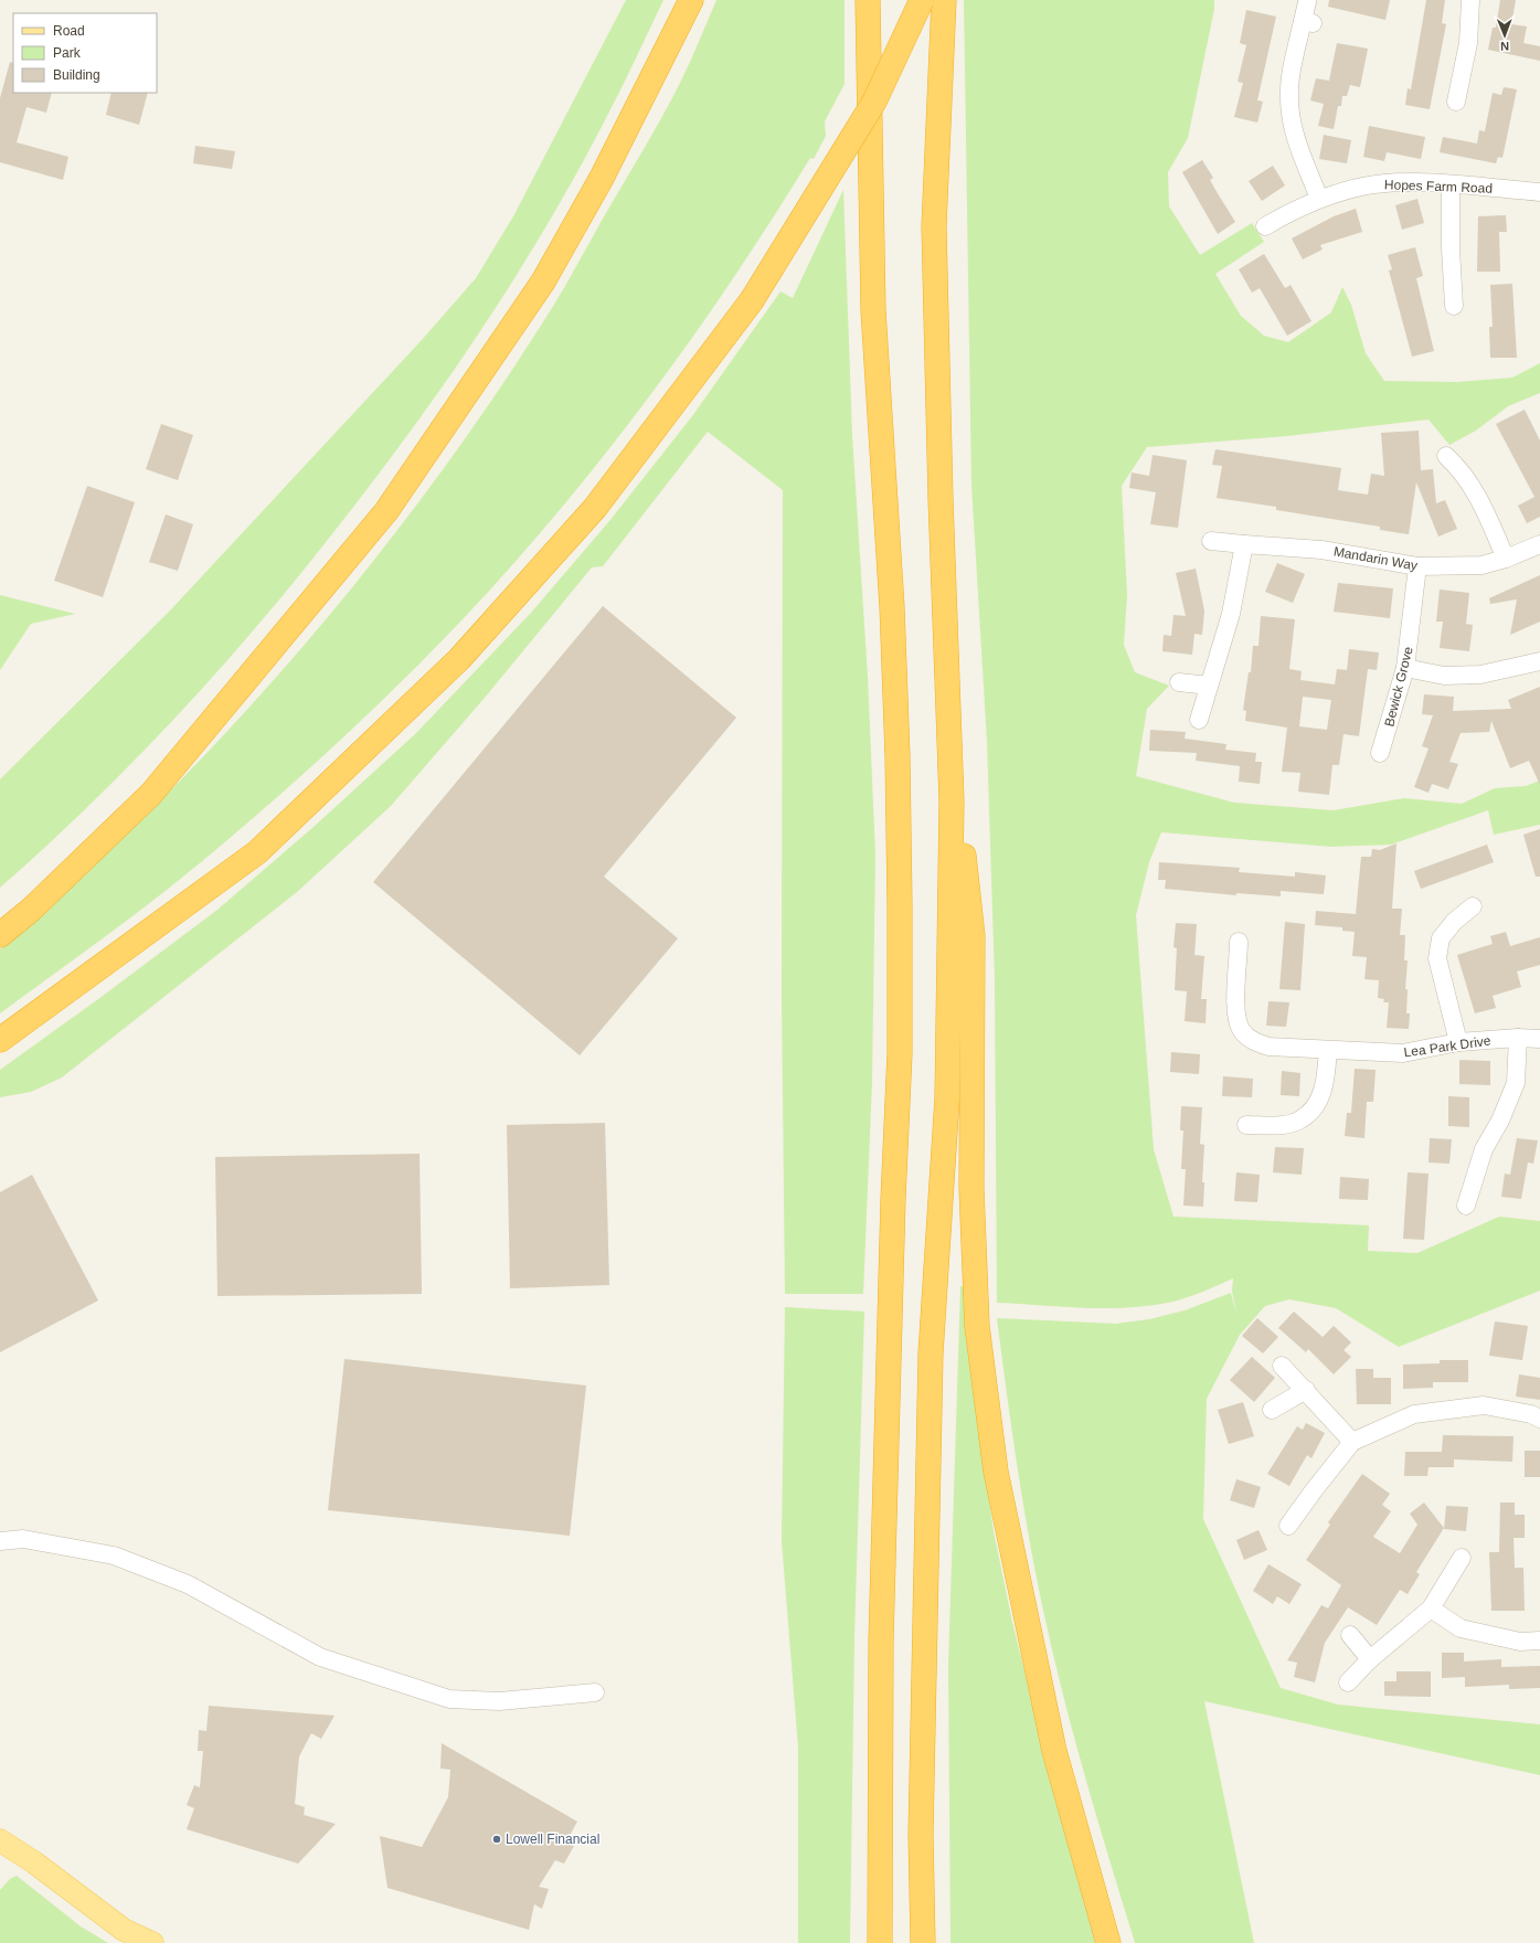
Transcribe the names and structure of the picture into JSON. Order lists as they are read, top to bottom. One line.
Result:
{"streets":{"street":["Hopes Farm Road","Mandarin Way","Bewick Grove","Lea Park Drive"]},"crossings":[["Mandarin Way","Bewick Grove"]],"places":["Lowell Financial"],"legend":["Road","Park","Building"],"north":"bottom"}
